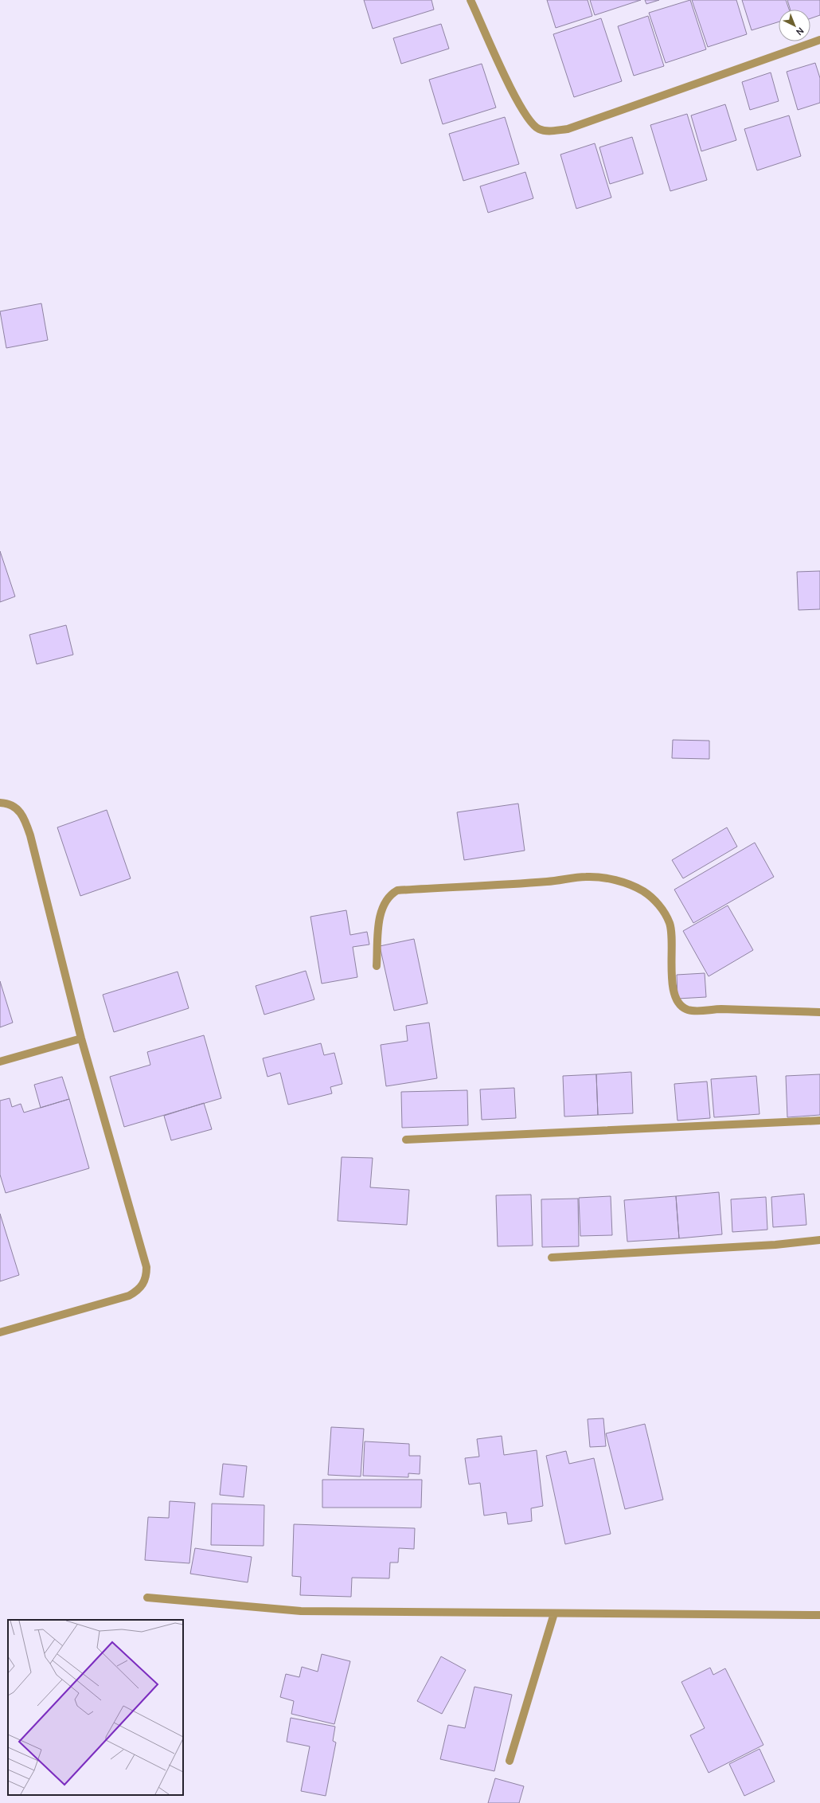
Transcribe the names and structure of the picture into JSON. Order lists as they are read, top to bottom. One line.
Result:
{"north":"bottom right"}
